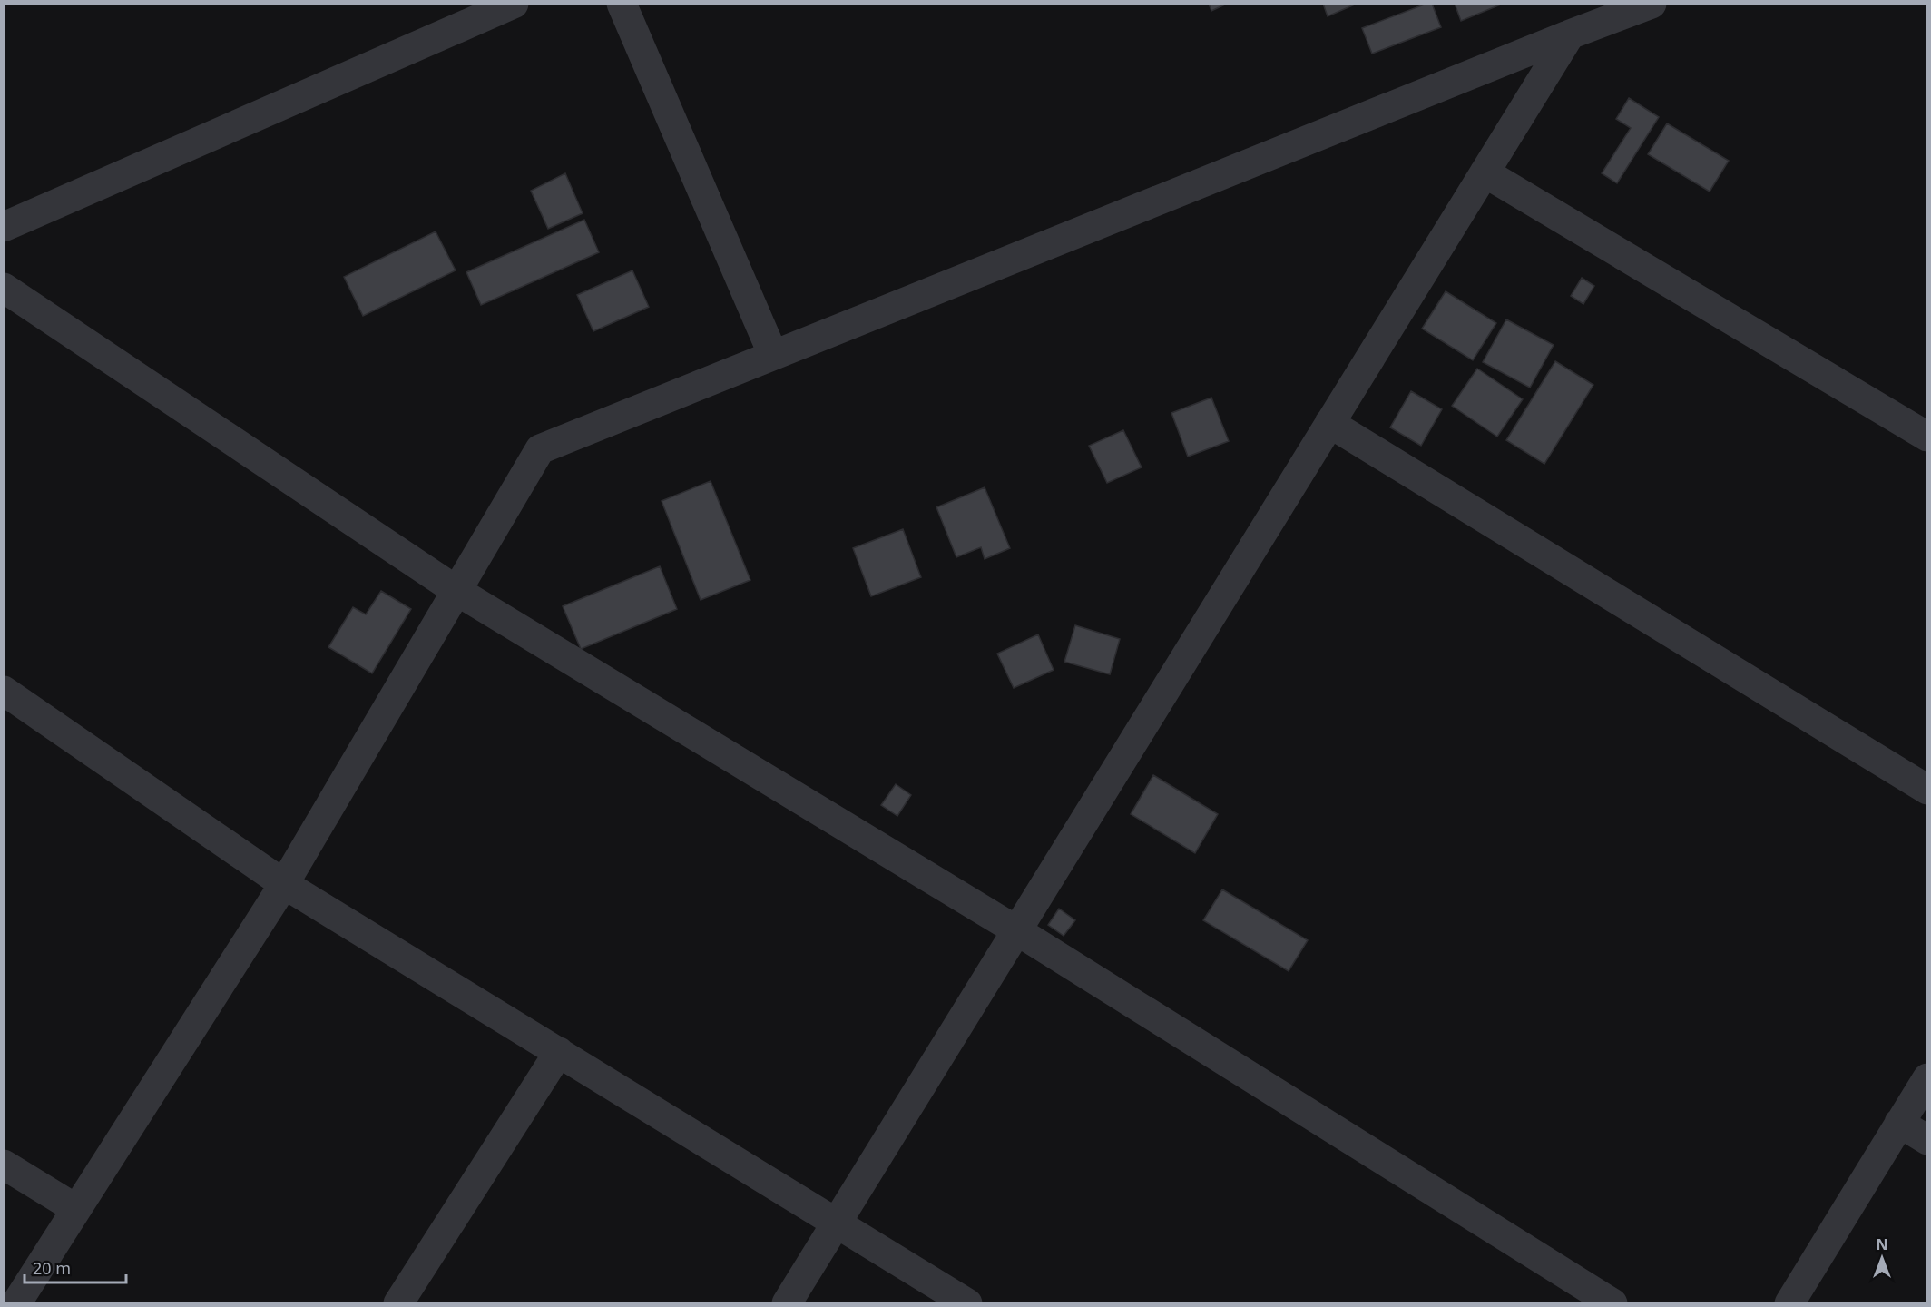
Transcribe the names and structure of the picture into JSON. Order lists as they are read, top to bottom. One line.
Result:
{"scale_bar":"20 m","north":"top"}
